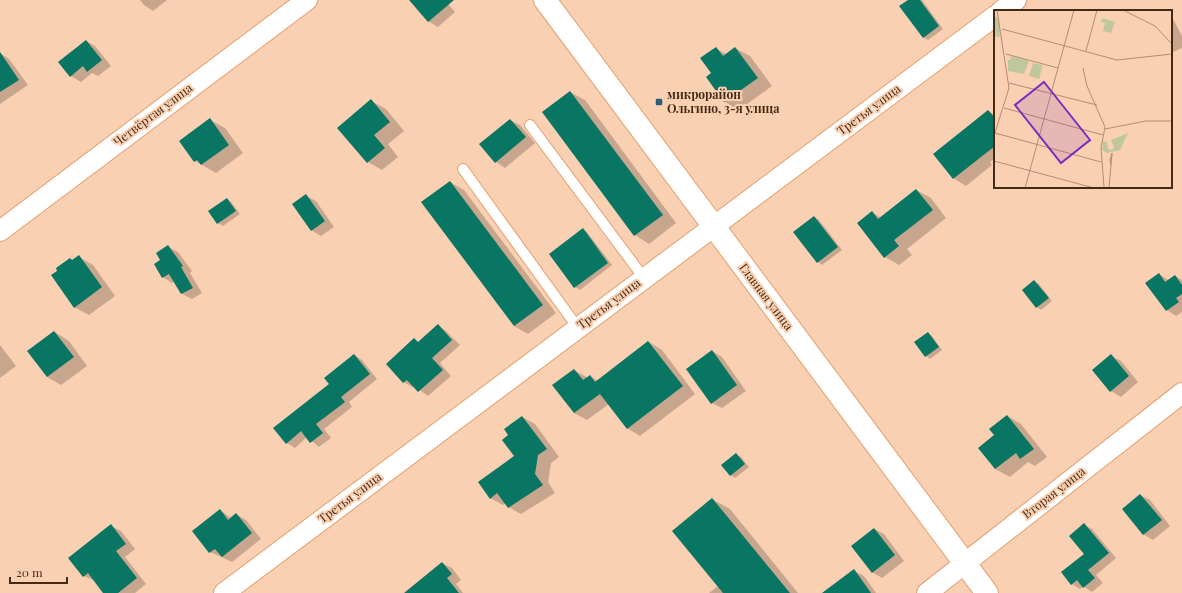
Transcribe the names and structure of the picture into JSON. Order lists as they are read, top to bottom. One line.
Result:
{"streets":{"street":["Третья улица","Четвёртая улица","Главная улица","Вторая улица"]},"crossings":[["Третья улица","Главная улица"],["Главная улица","Вторая улица"]],"places":{"transit":["микрорайон Ольгино, 3-я улица"]},"scale_bar":"20 m"}
